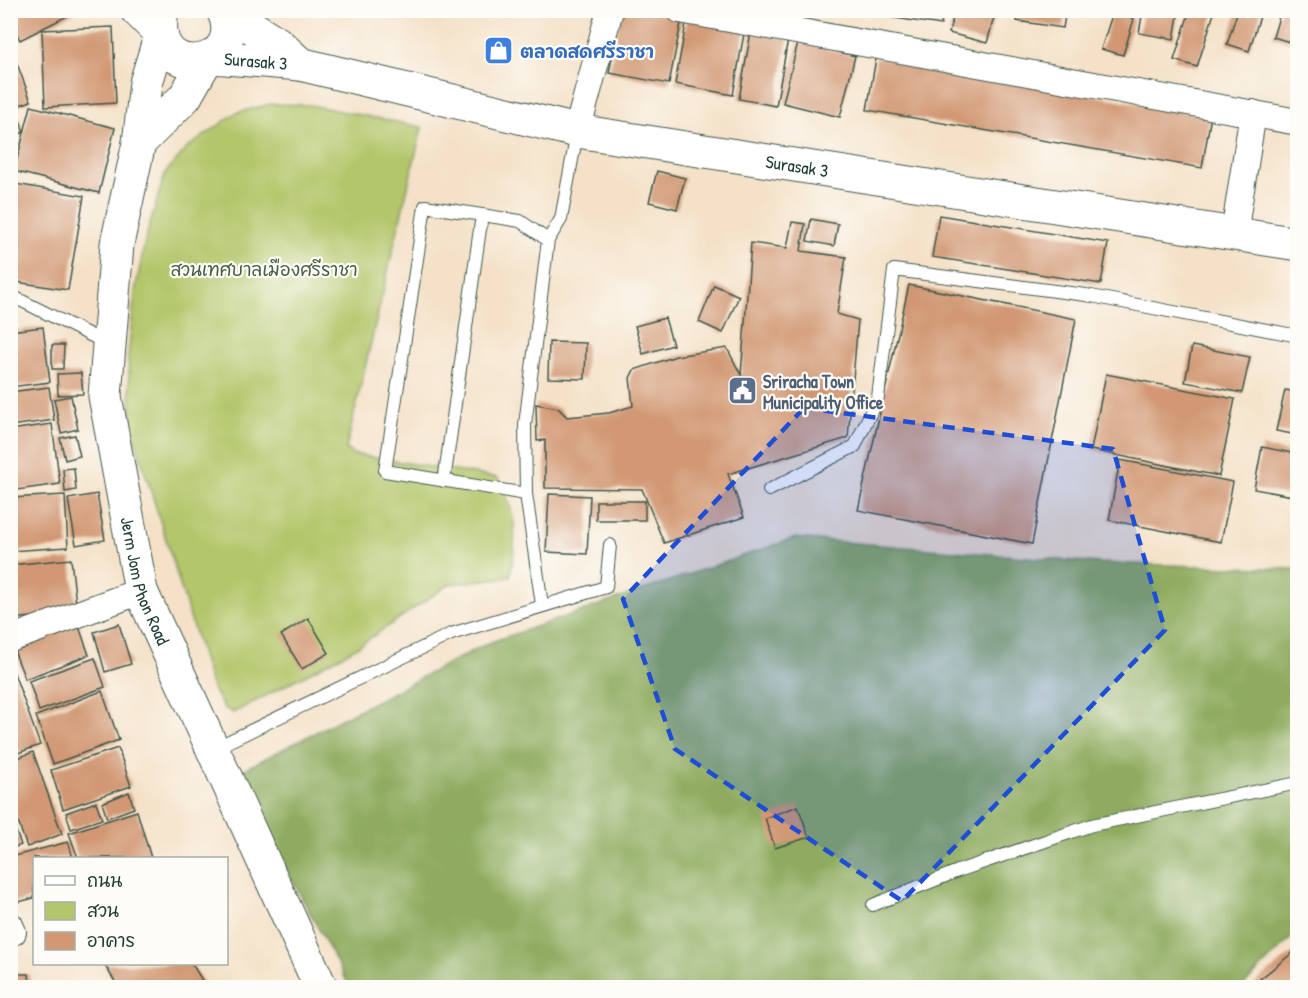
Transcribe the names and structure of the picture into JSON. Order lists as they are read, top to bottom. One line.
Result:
{"streets":{"main road":["Surasak 3","Jerm Jom Phon Road"]},"crossings":[["Surasak 3","Jerm Jom Phon Road"]],"parks":["สวนเทศบาลเมืองศรีราชา"],"places":{"shop":["ตลาดสดศรีราชา"],"public building":["Sriracha Town Municipality Office"]},"legend":["ถนน","สวน","อาคาร"]}
